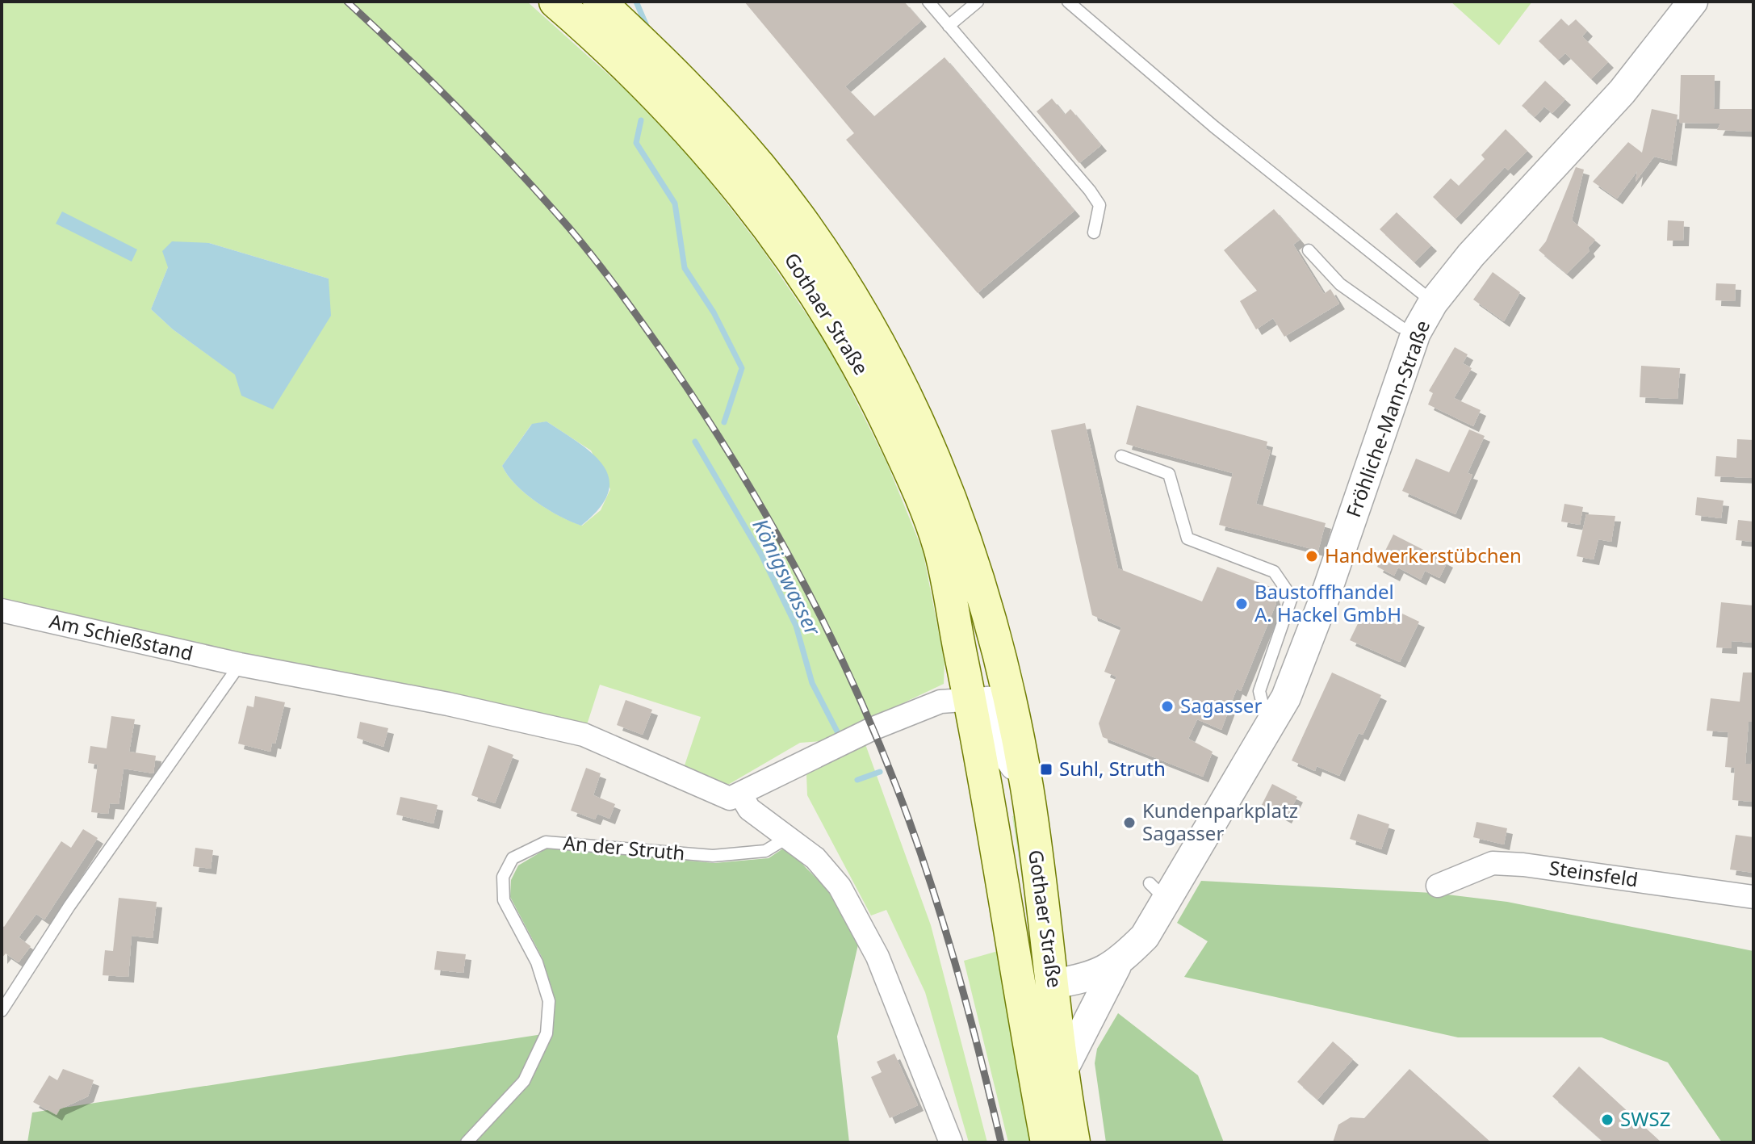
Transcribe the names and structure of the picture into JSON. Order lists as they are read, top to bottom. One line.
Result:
{"streets":{"main road":["Gothaer Straße"],"street":["Fröhliche-Mann-Straße","Am Schießstand","Steinsfeld"],"lane":["An der Struth"]},"crossings":[["Gothaer Straße","Fröhliche-Mann-Straße"]],"water":["Königswasser"],"places":{"other":["Handwerkerstübchen","Baustoffhandel A. Hackel GmbH","Sagasser","Kundenparkplatz Sagasser","SWSZ"],"transit":["Suhl, Struth"]}}
